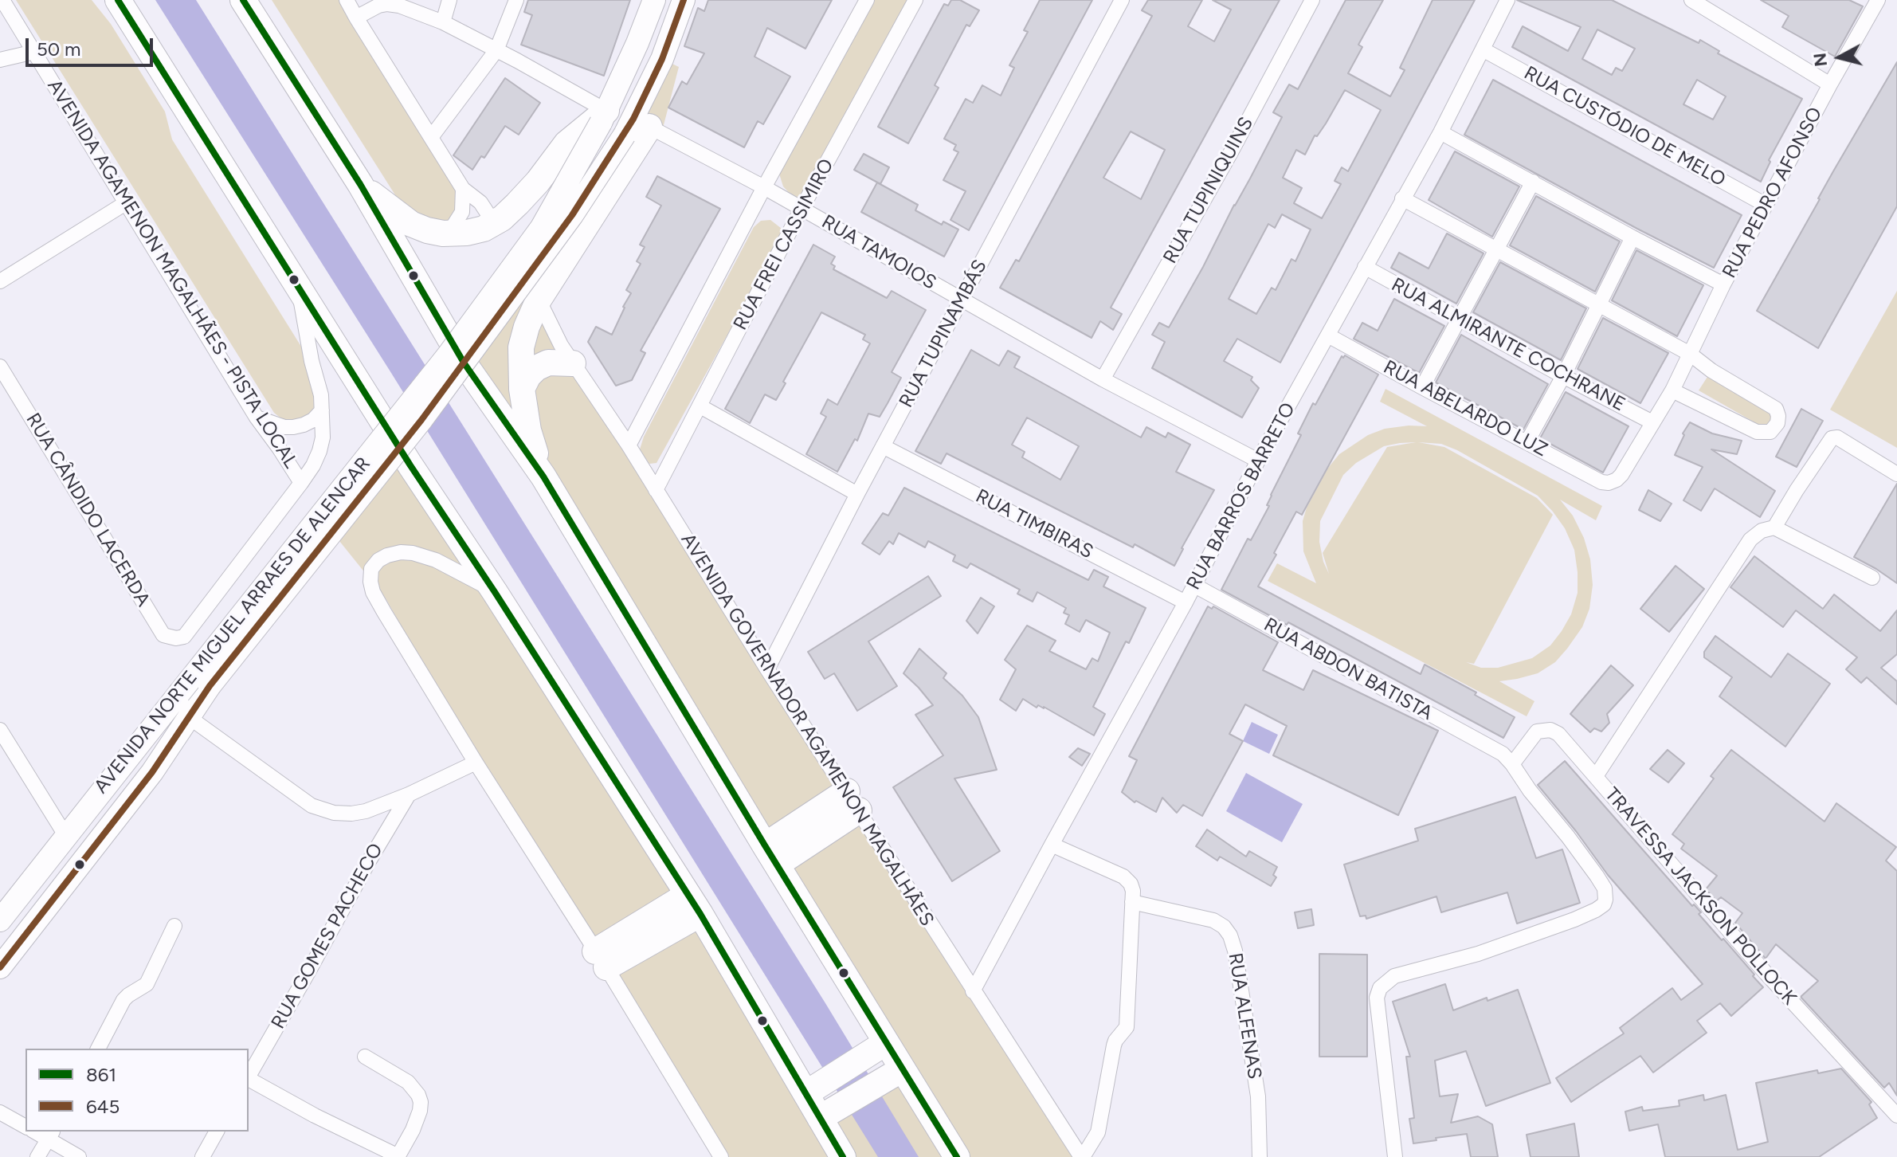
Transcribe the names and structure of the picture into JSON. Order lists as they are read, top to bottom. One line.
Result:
{"streets":{"main road":["AVENIDA NORTE MIGUEL ARRAES DE ALENCAR"],"street":["RUA CUSTÓDIO DE MELO","RUA TUPINIQUINS","RUA PEDRO AFONSO","RUA FREI CASSIMIRO","RUA TAMOIOS","AVENIDA AGAMENON MAGALHÃES - PISTA LOCAL","RUA TUPINAMBÁS","RUA ALMIRANTE COCHRANE","RUA ABELARDO LUZ","RUA BARROS BARRETO","RUA CÂNDIDO LACERDA","RUA TIMBIRAS","RUA ABDON BATISTA","AVENIDA GOVERNADOR AGAMENON MAGALHÃES","TRAVESSA JACKSON POLLOCK","RUA GOMES PACHECO","RUA ALFENAS"]},"crossings":[["RUA CUSTÓDIO DE MELO","RUA PEDRO AFONSO"],["RUA CUSTÓDIO DE MELO","RUA BARROS BARRETO"],["RUA TUPINIQUINS","RUA TAMOIOS"],["RUA PEDRO AFONSO","RUA ALMIRANTE COCHRANE"],["RUA PEDRO AFONSO","RUA ABELARDO LUZ"],["RUA FREI CASSIMIRO","RUA TAMOIOS"],["RUA FREI CASSIMIRO","AVENIDA GOVERNADOR AGAMENON MAGALHÃES"],["RUA TAMOIOS","RUA TUPINAMBÁS"],["RUA TAMOIOS","RUA BARROS BARRETO"],["RUA TAMOIOS","AVENIDA NORTE MIGUEL ARRAES DE ALENCAR"],["AVENIDA AGAMENON MAGALHÃES - PISTA LOCAL","AVENIDA NORTE MIGUEL ARRAES DE ALENCAR"],["RUA TUPINAMBÁS","RUA TIMBIRAS"],["RUA TUPINAMBÁS","AVENIDA GOVERNADOR AGAMENON MAGALHÃES"],["RUA ALMIRANTE COCHRANE","RUA BARROS BARRETO"],["RUA ABELARDO LUZ","RUA BARROS BARRETO"],["RUA BARROS BARRETO","RUA TIMBIRAS"],["RUA BARROS BARRETO","RUA ABDON BATISTA"],["RUA BARROS BARRETO","AVENIDA GOVERNADOR AGAMENON MAGALHÃES"],["RUA CÂNDIDO LACERDA","AVENIDA NORTE MIGUEL ARRAES DE ALENCAR"],["RUA ABDON BATISTA","TRAVESSA JACKSON POLLOCK"]],"lines":["transit line 861","transit line 645"],"legend":["861","645"],"scale_bar":"50 m","north":"left"}
